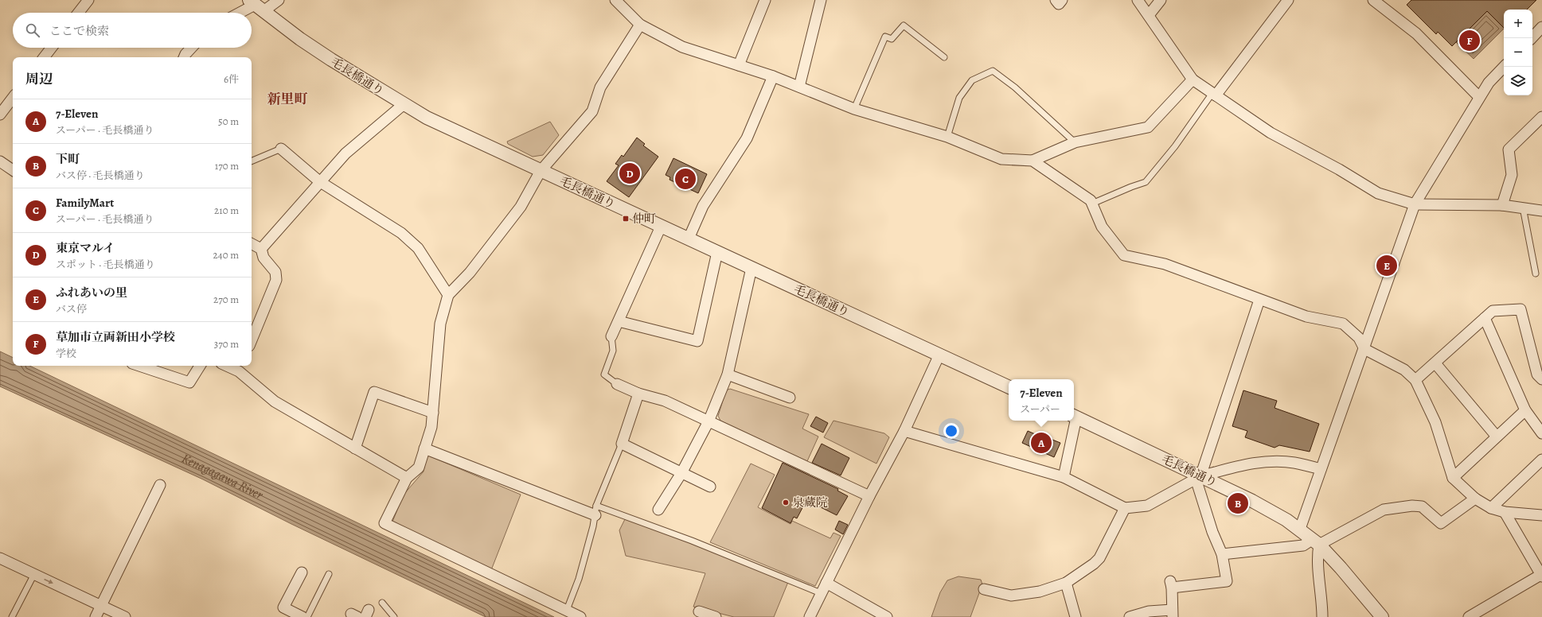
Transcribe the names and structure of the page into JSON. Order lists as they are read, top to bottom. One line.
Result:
{"streets":{"street":["毛長橋通り"]},"districts":["新里町"],"water":["Kenagagawa River"],"places":{"transit":["仲町"],"other":["泉蔵院"]},"page":{"map_buttons":["+","−"],"search":"ここで検索","pins":["F","D","C","E","A","B"],"heading":["周辺","6件"],"list":[{"mark":"A","name":"7-Eleven","note":"スーパー · 毛長橋通り","value":"50 m"},{"mark":"B","name":"下町","note":"バス停 · 毛長橋通り","value":"170 m"},{"mark":"C","name":"FamilyMart","note":"スーパー · 毛長橋通り","value":"210 m"},{"mark":"D","name":"東京マルイ","note":"スポット · 毛長橋通り","value":"240 m"},{"mark":"E","name":"ふれあいの里","note":"バス停","value":"270 m"},{"mark":"F","name":"草加市立両新田小学校","note":"学校","value":"370 m"}],"popup":["7-Eleven","スーパー"]}}
